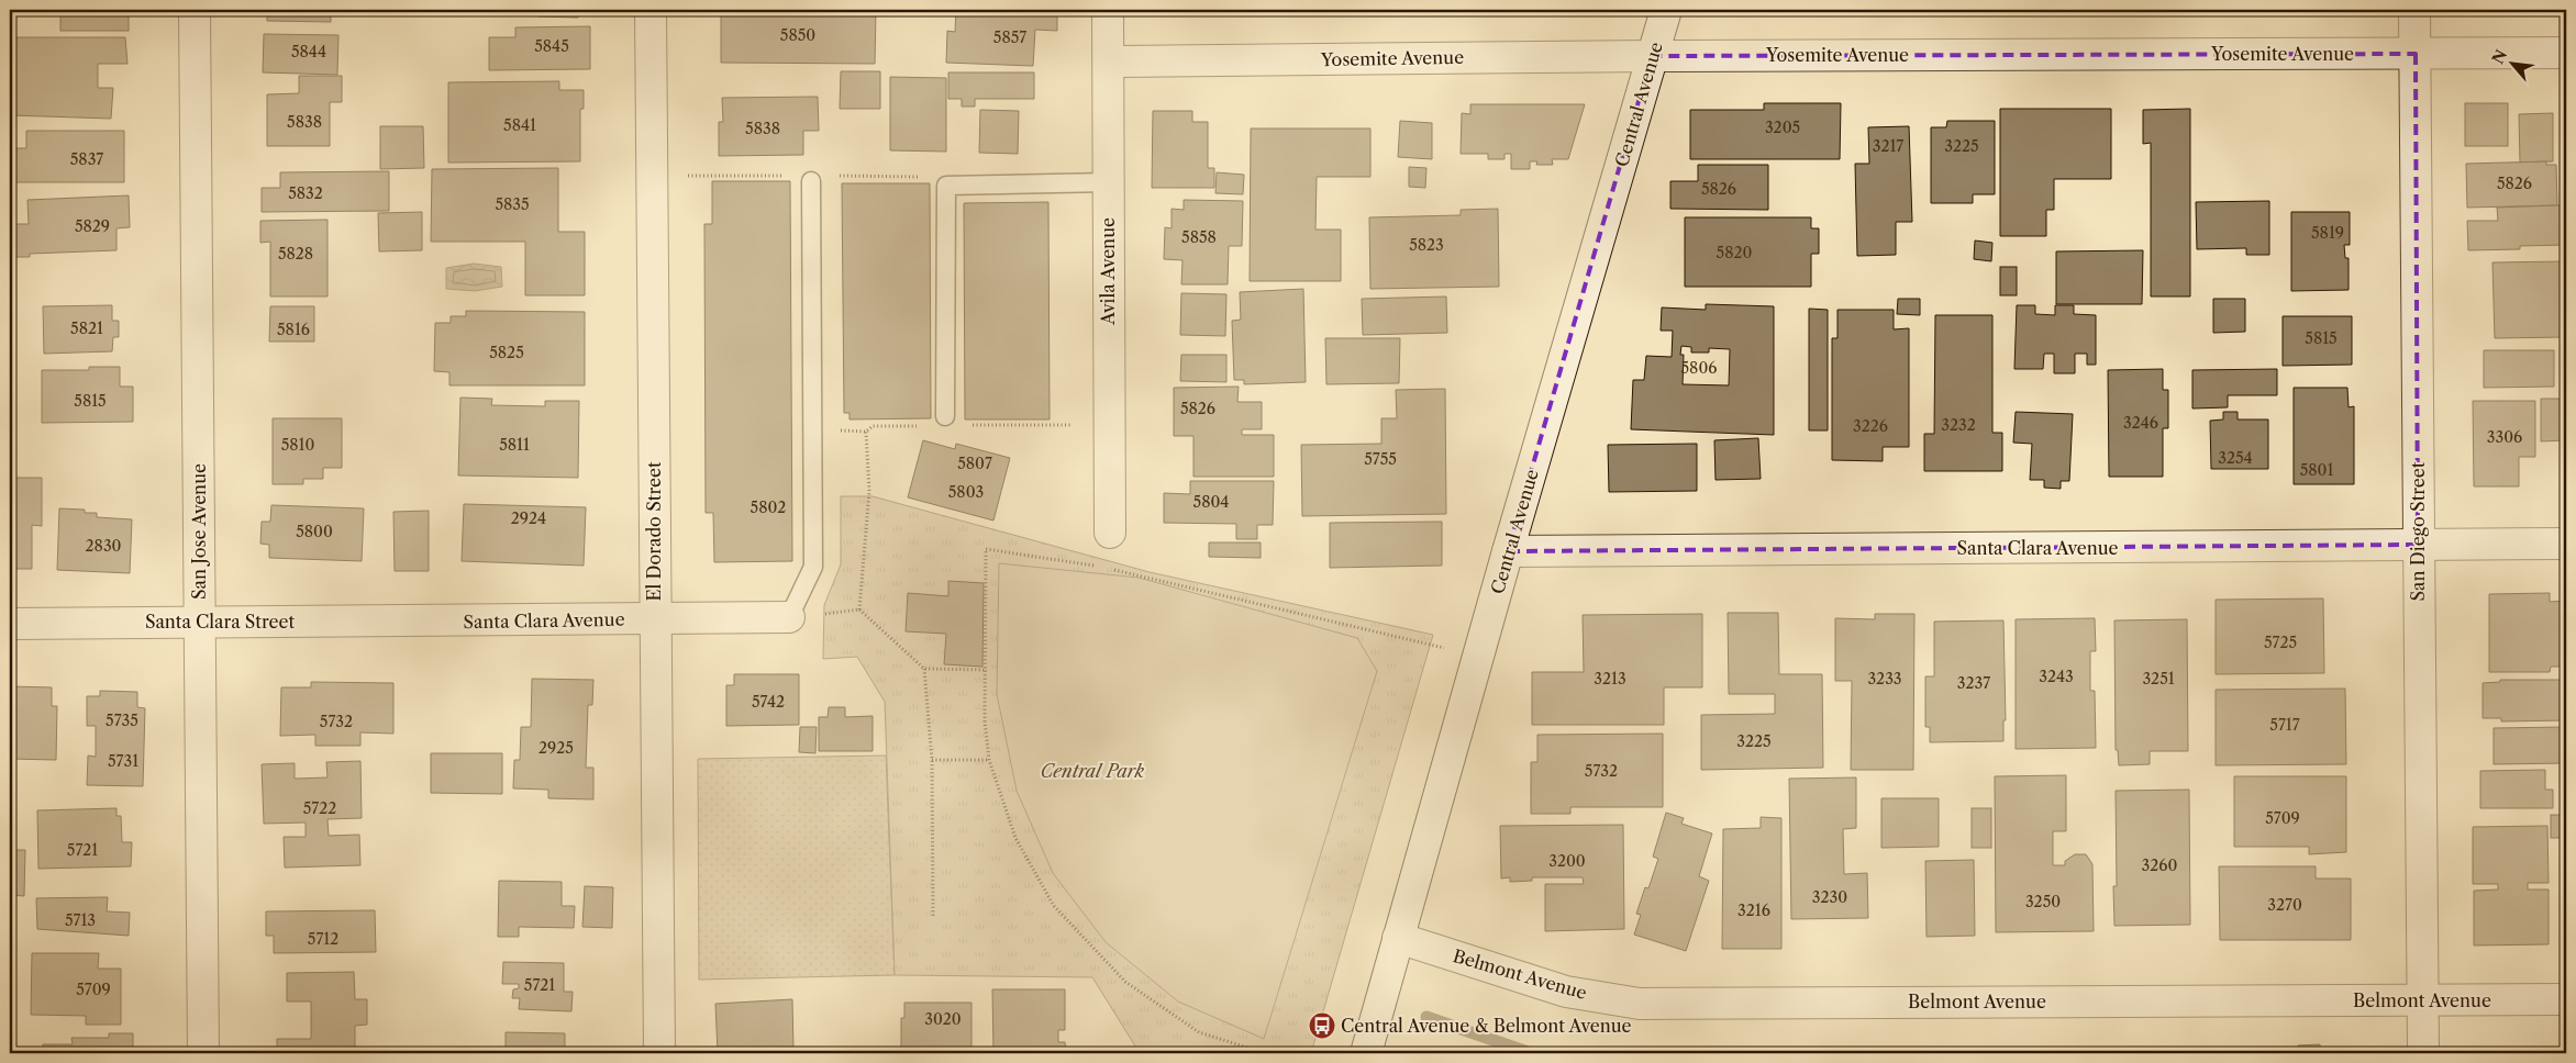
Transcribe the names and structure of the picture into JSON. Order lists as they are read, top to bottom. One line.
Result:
{"streets":{"street":["Yosemite Avenue","Central Avenue","Avila Avenue","San Jose Avenue","El Dorado Street","San Diego Street","Santa Clara Avenue","Santa Clara Street","Belmont Avenue"]},"crossings":[["Yosemite Avenue","Central Avenue"],["Yosemite Avenue","Avila Avenue"],["Yosemite Avenue","San Diego Street"],["Central Avenue","Santa Clara Avenue"],["Central Avenue","Belmont Avenue"],["San Jose Avenue","Santa Clara Street"],["El Dorado Street","Santa Clara Avenue"],["San Diego Street","Santa Clara Avenue"],["San Diego Street","Belmont Avenue"],["Santa Clara Avenue","Santa Clara Street"]],"parks":["Central Park"],"places":{"bus stop":["Central Avenue & Belmont Avenue"]},"house_numbers":["5850","5857","5845","5844","5838","5841","3205","5838","3217","3225","5837","5826","5826","5832","5835","5829","5819","5858","5823","5820","5828","5821","5816","5815","5825","5806","5815","5826","3246","3232","3226","3306","5810","5811","3254","5755","5807","5801","5803","5804","5802","2924","5800","2830","5725","3243","3213","3233","3251","3237","5742","5735","5732","5717","3225","2925","5731","5732","5722","5709","5721","3200","3260","3230","3250","3270","3216","5713","5712","5721","5709","3020"],"north":"top left"}
